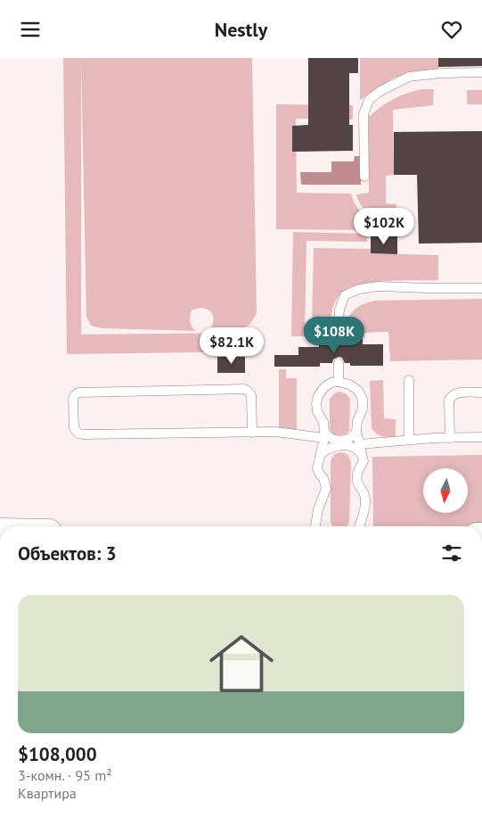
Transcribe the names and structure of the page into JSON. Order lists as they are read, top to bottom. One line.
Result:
{"north":"bottom","page":{"header":"Nestly","price":["$102K","$108K","$82.1K"],"heading":"Объектов: 3","list":[{"name":"$108,000","note":"3-комн. · 95 m² · Квартира"}]}}
